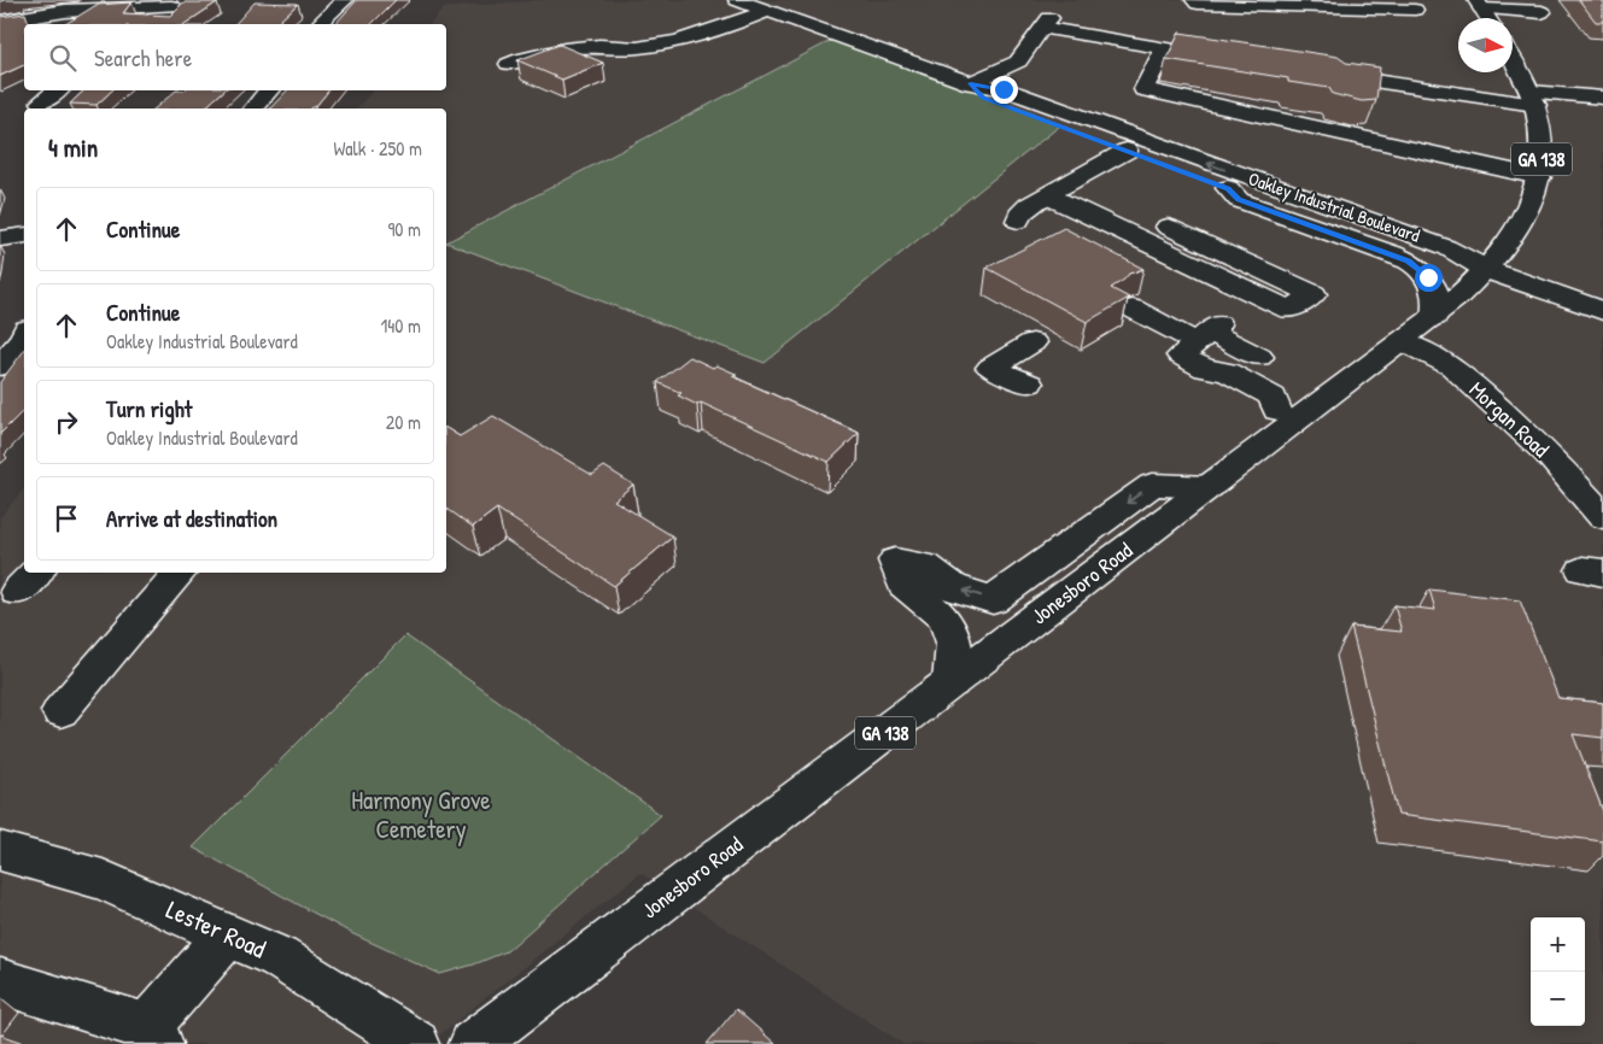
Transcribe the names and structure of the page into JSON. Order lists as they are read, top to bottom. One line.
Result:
{"streets":{"main road":["GA 138","Oakley Industrial Boulevard","Morgan Road","Jonesboro Road","Lester Road"]},"crossings":[["Oakley Industrial Boulevard","Jonesboro Road"],["Morgan Road","Jonesboro Road"]],"parks":["Harmony Grove Cemetery"],"north":"right","page":{"search":"Search here","heading":["4 min","Walk · 250 m"],"list":[["Continue","90 m"],["Continue","Oakley Industrial Boulevard","140 m"],["Turn right","Oakley Industrial Boulevard","20 m"],"Arrive at destination"],"map_buttons":["+","−"]}}
